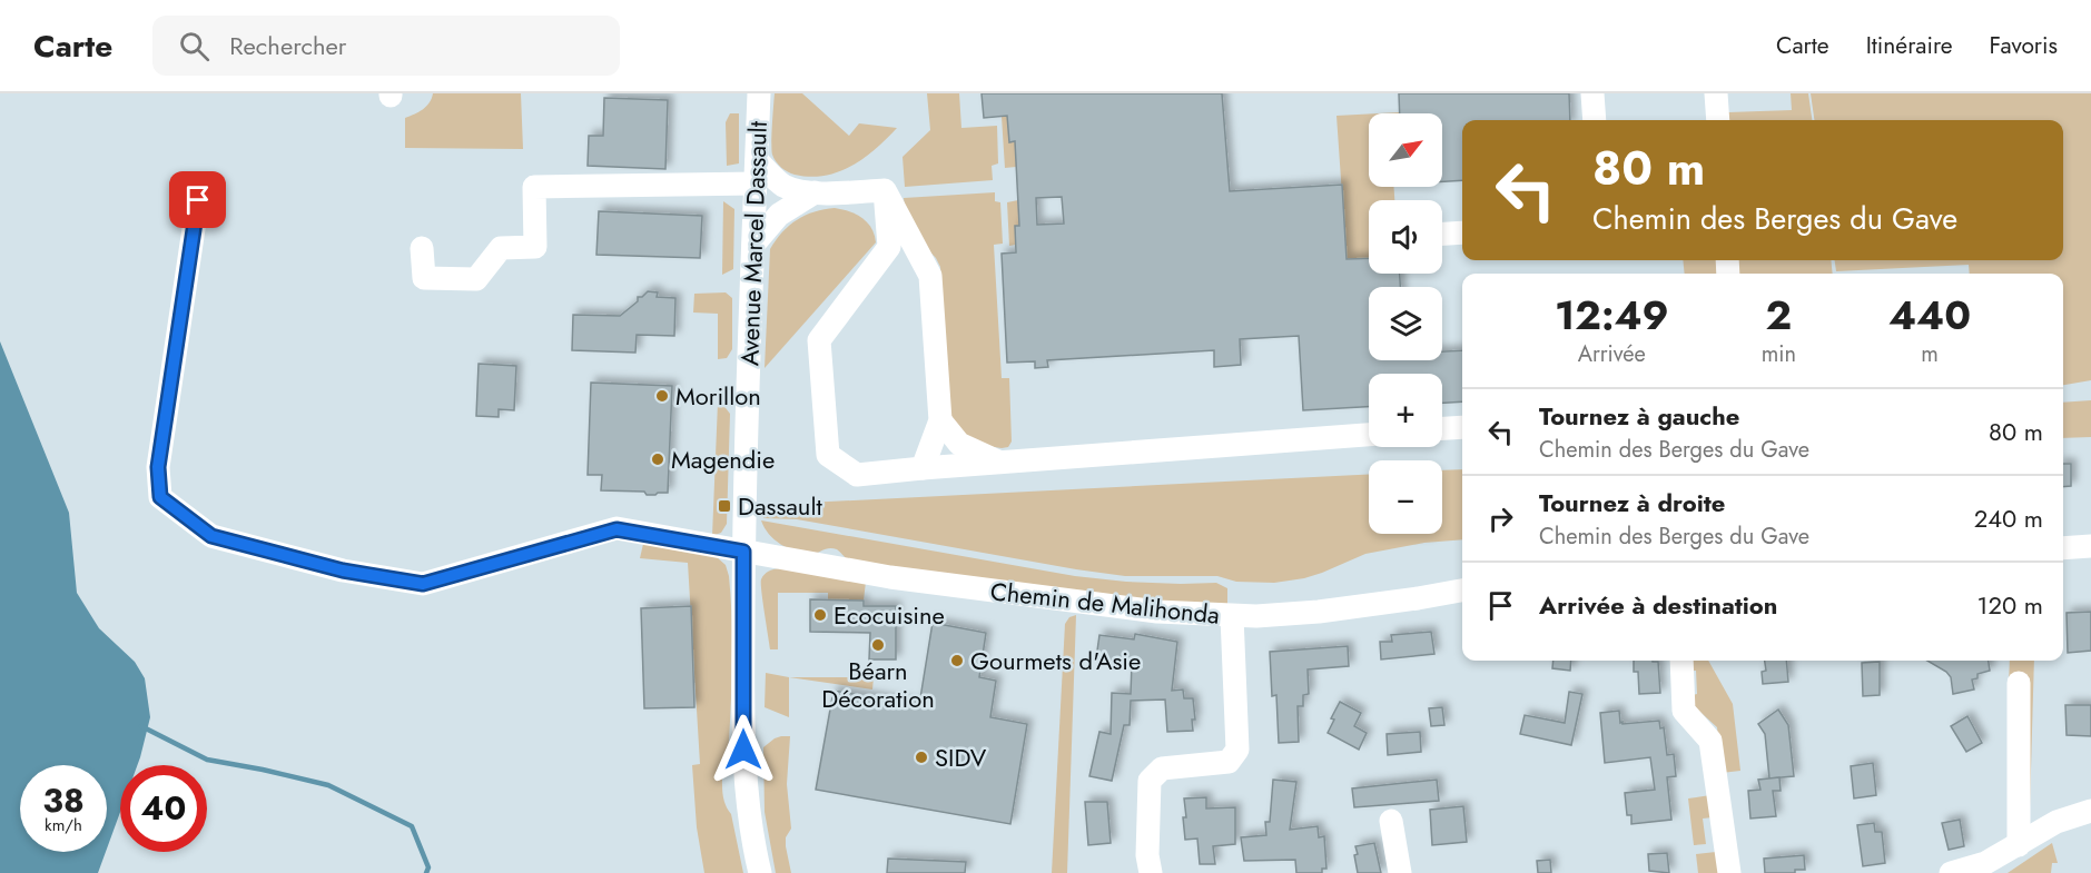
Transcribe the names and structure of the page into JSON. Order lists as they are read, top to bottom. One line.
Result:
{"streets":{"street":["Avenue Marcel Dassault","Chemin de Malihonda"]},"crossings":[["Avenue Marcel Dassault","Chemin de Malihonda"]],"places":{"other":["Morillon","Magendie","Ecocuisine","Béarn Décoration","Gourmets d'Asie","SIDV"],"transit":["Dassault"]},"north":"top right","page":{"header":"Carte","search":"Rechercher","nav":["Carte","Itinéraire","Favoris"],"map_buttons":["+","−"],"turn":["80 m","Chemin des Berges du Gave"],"eta":["12:49","Arrivée","2","min","440","m"],"list":[{"name":"Tournez à gauche","note":"Chemin des Berges du Gave","value":"80 m"},{"name":"Tournez à droite","note":"Chemin des Berges du Gave","value":"240 m"},{"name":"Arrivée à destination","value":"120 m"}],"speed":"38 km/h","limit":"40"}}
